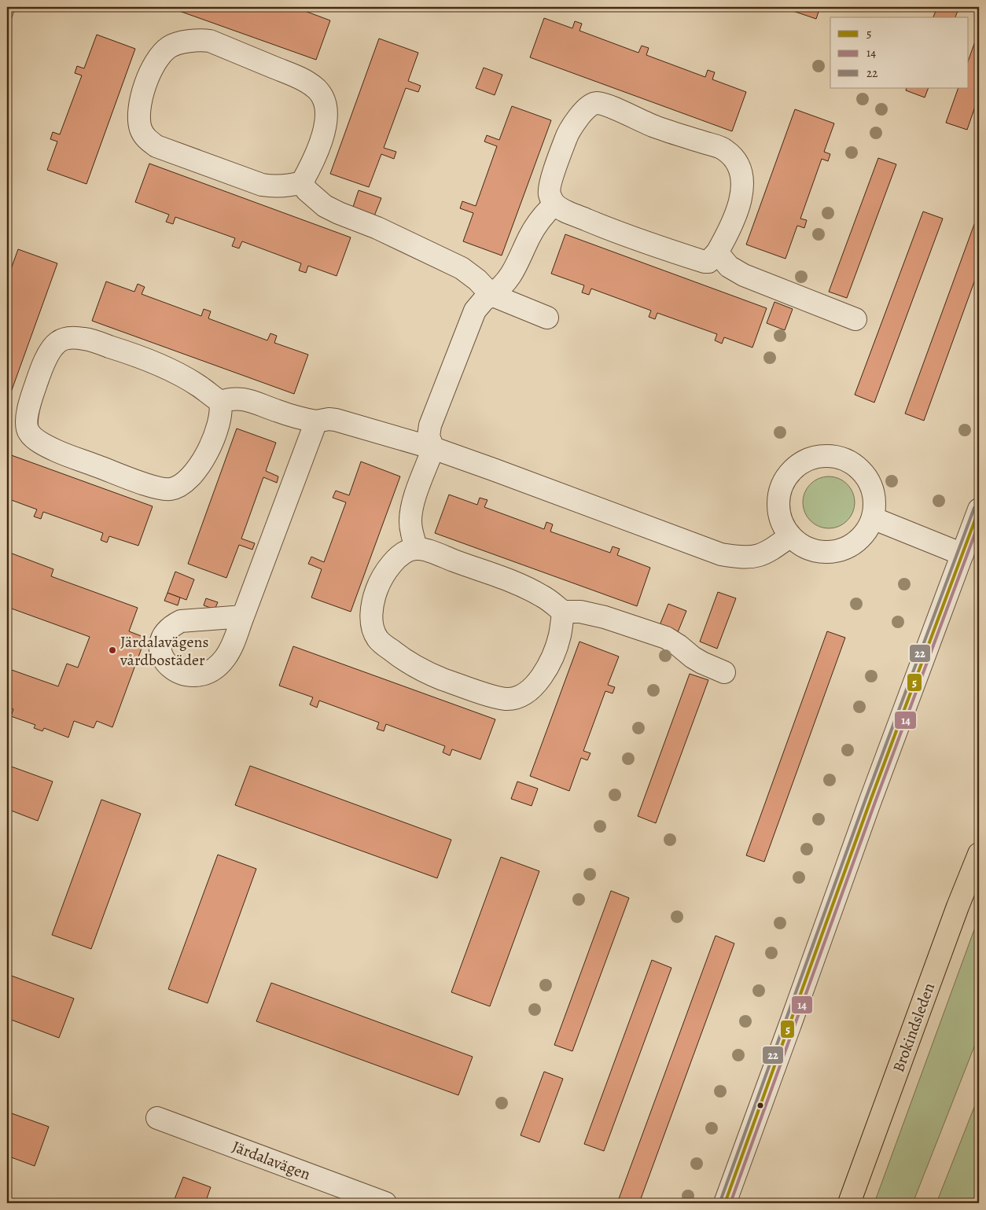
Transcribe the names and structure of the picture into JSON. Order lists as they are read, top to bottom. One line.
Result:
{"streets":{"main road":["Brokindsleden"],"street":["Järdalavägen"]},"places":["Järdalavägens vårdbostäder"],"lines":["transit line 22","transit line 5","transit line 14"],"legend":["5","14","22"]}
